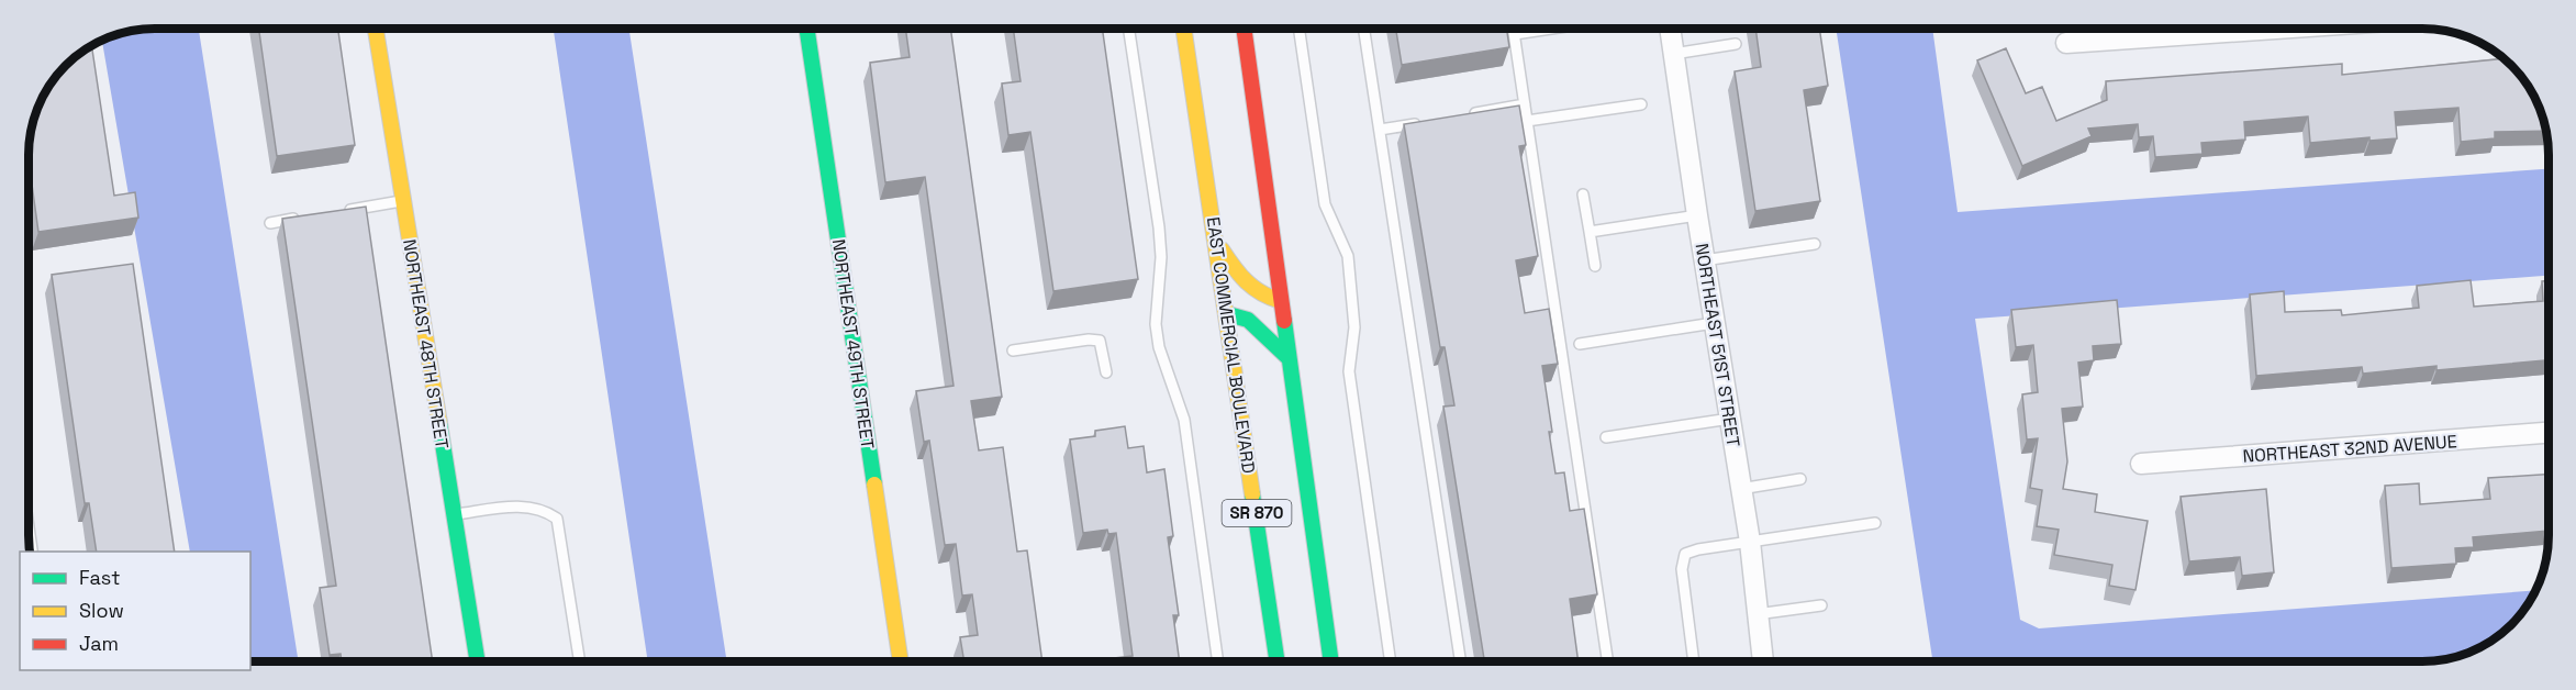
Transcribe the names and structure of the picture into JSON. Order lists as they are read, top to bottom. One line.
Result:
{"streets":{"main road":["NORTHEAST 48TH STREET","NORTHEAST 49TH STREET","EAST COMMERCIAL BOULEVARD","SR 870"],"street":["NORTHEAST 51ST STREET","NORTHEAST 32ND AVENUE"]},"legend":["Fast","Slow","Jam"]}
